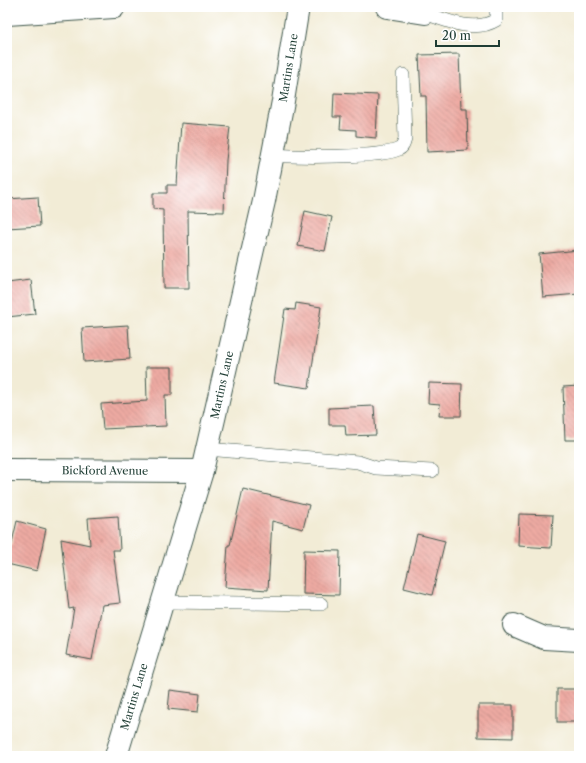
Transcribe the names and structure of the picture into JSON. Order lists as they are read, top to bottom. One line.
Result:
{"streets":{"street":["Martins Lane","Bickford Avenue"]},"crossings":[["Martins Lane","Bickford Avenue"]],"scale_bar":"20 m"}
